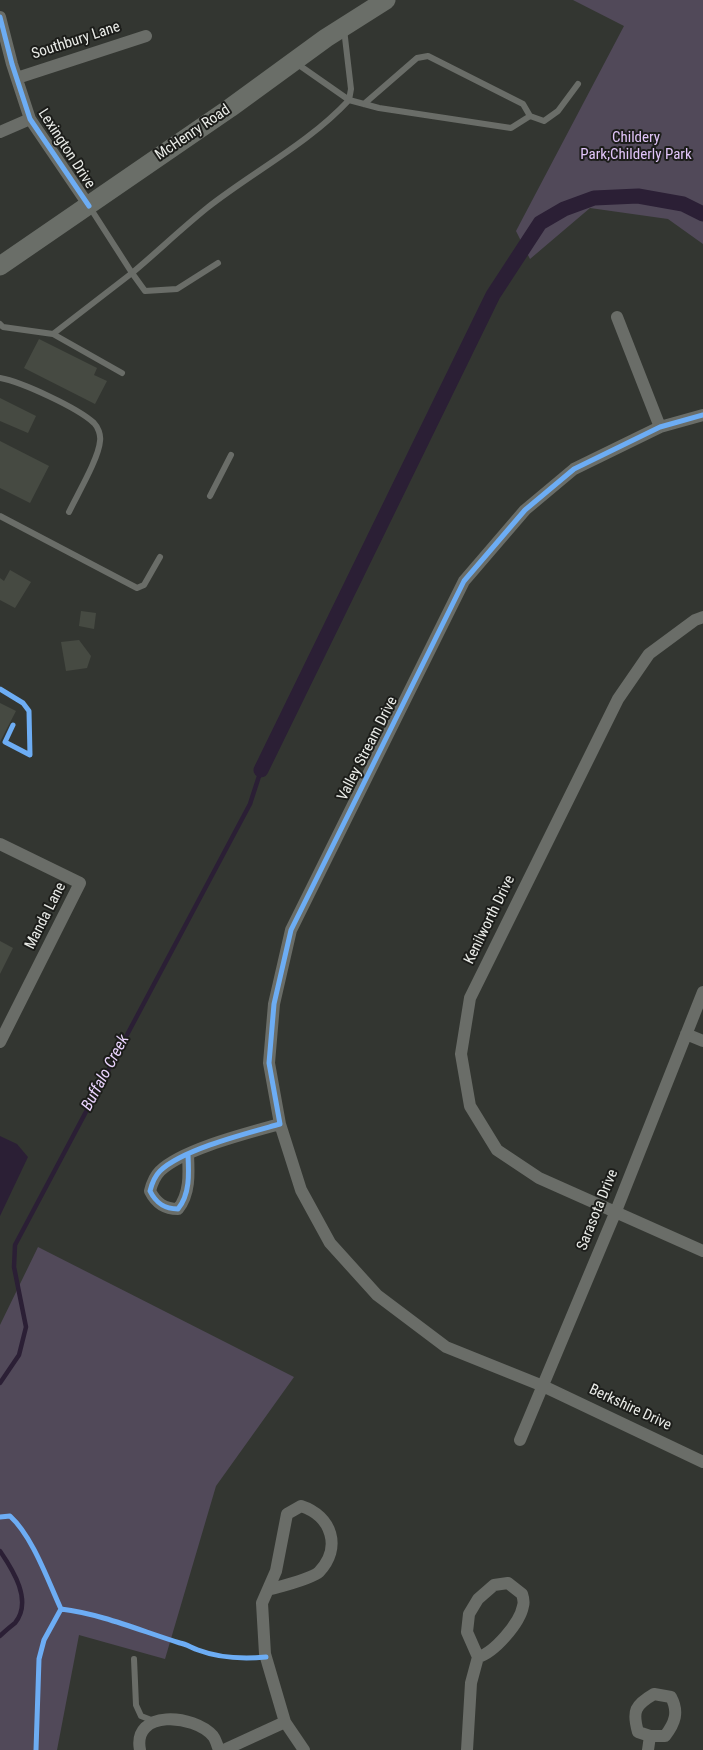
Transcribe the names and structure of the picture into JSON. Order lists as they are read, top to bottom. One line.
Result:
{"streets":{"main road":["McHenry Road"],"street":["Southbury Lane","Lexington Drive","Valley Stream Drive","Manda Lane","Kenilworth Drive","Sarasota Drive","Berkshire Drive"]},"crossings":[["Southbury Lane","Lexington Drive"],["McHenry Road","Lexington Drive"],["Valley Stream Drive","Sarasota Drive"],["Valley Stream Drive","Berkshire Drive"],["Kenilworth Drive","Sarasota Drive"],["Sarasota Drive","Berkshire Drive"]],"water":["Buffalo Creek"],"parks":["Childery Park;Childerly Park"]}
